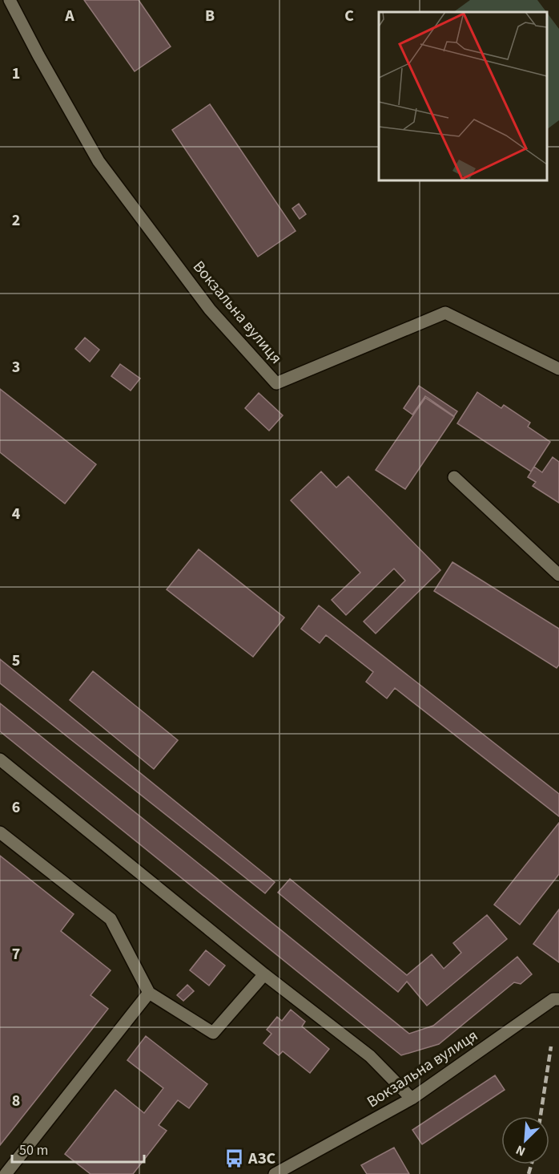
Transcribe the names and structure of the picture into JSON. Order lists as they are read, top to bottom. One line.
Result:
{"streets":{"street":["Вокзальна вулиця"]},"places":{"bus stop":["АЗС"]},"scale_bar":"50 m","north":"bottom left","grid":{"columns":["A","B","C"],"rows":["1","2","3","4","5","6","7","8"]}}
